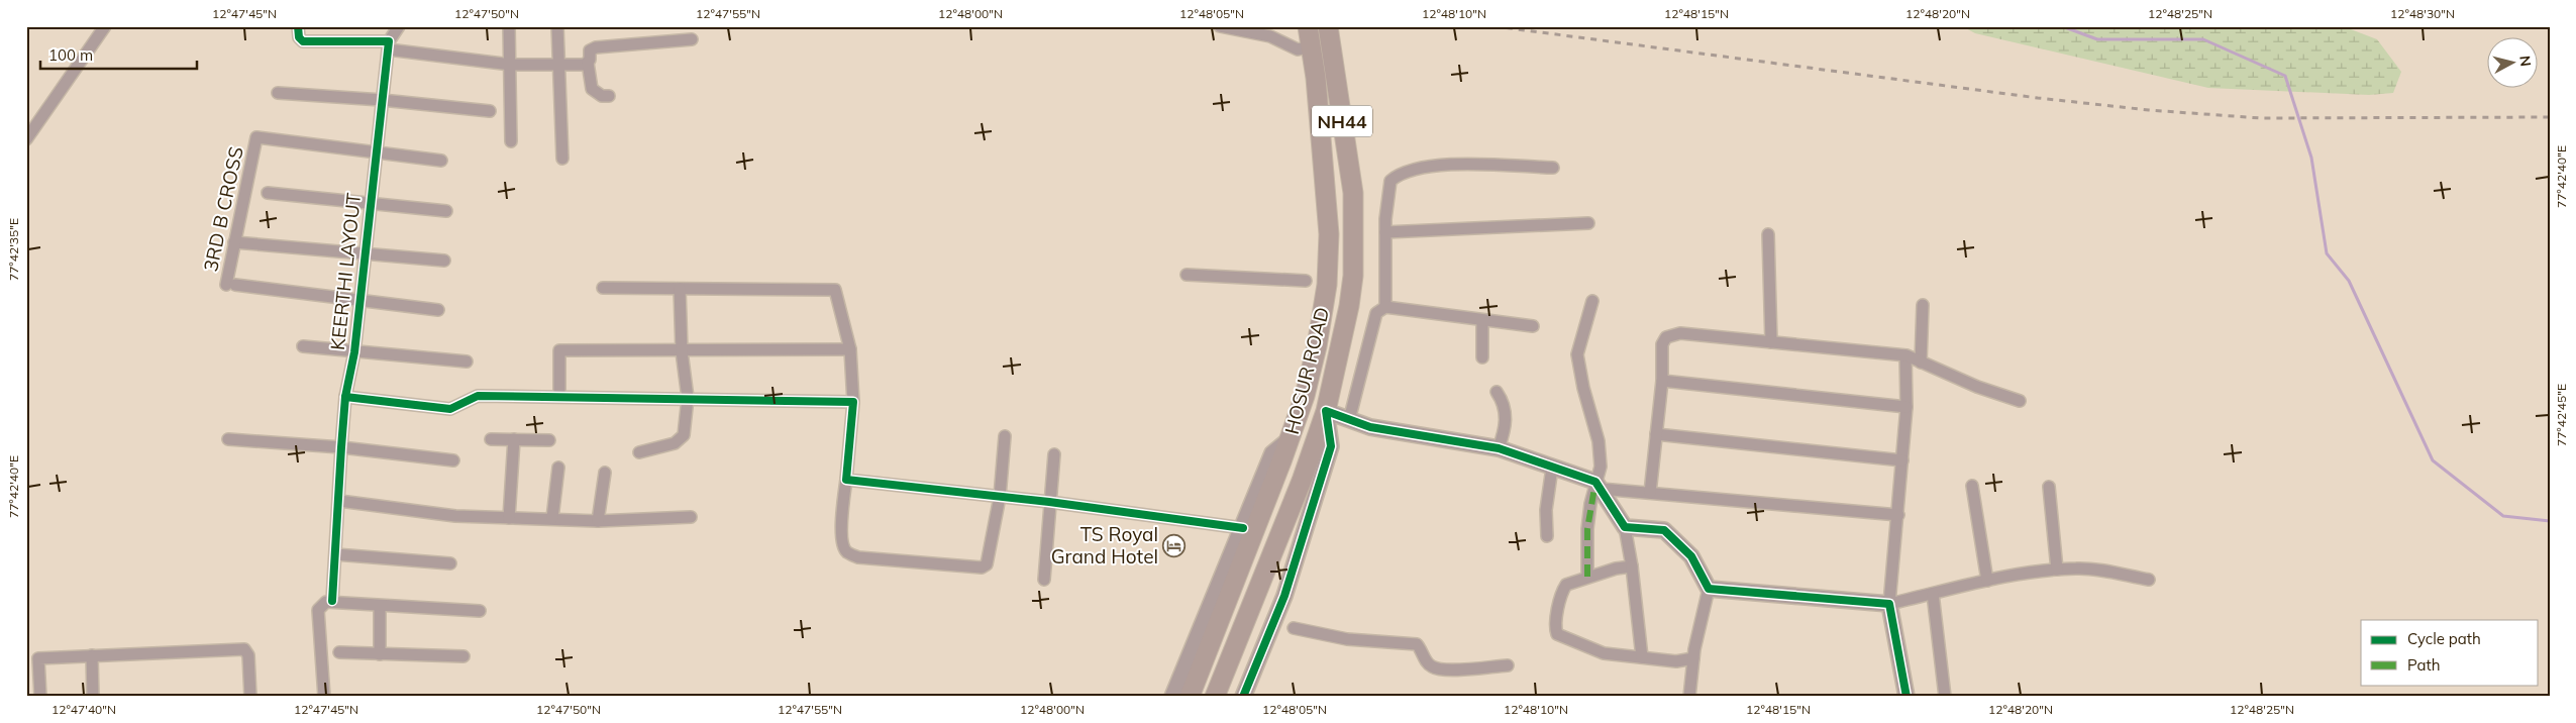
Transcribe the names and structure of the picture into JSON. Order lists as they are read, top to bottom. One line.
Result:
{"streets":{"highway":["NH44","HOSUR ROAD"],"street":["3RD B CROSS","KEERTHI LAYOUT"]},"crossings":[["3RD B CROSS","KEERTHI LAYOUT"]],"places":{"hotel":["TS Royal Grand Hotel"]},"legend":["Cycle path","Path"],"scale_bar":"100 m","north":"right","coordinates":["12°47'45\"N","12°47'50\"N","12°47'55\"N","12°48'00\"N","12°48'05\"N","12°48'10\"N","12°48'15\"N","12°48'20\"N","12°48'25\"N","12°48'30\"N","77°42'40\"E","77°42'35\"E","77°42'45\"E","12°47'40\"N"]}
